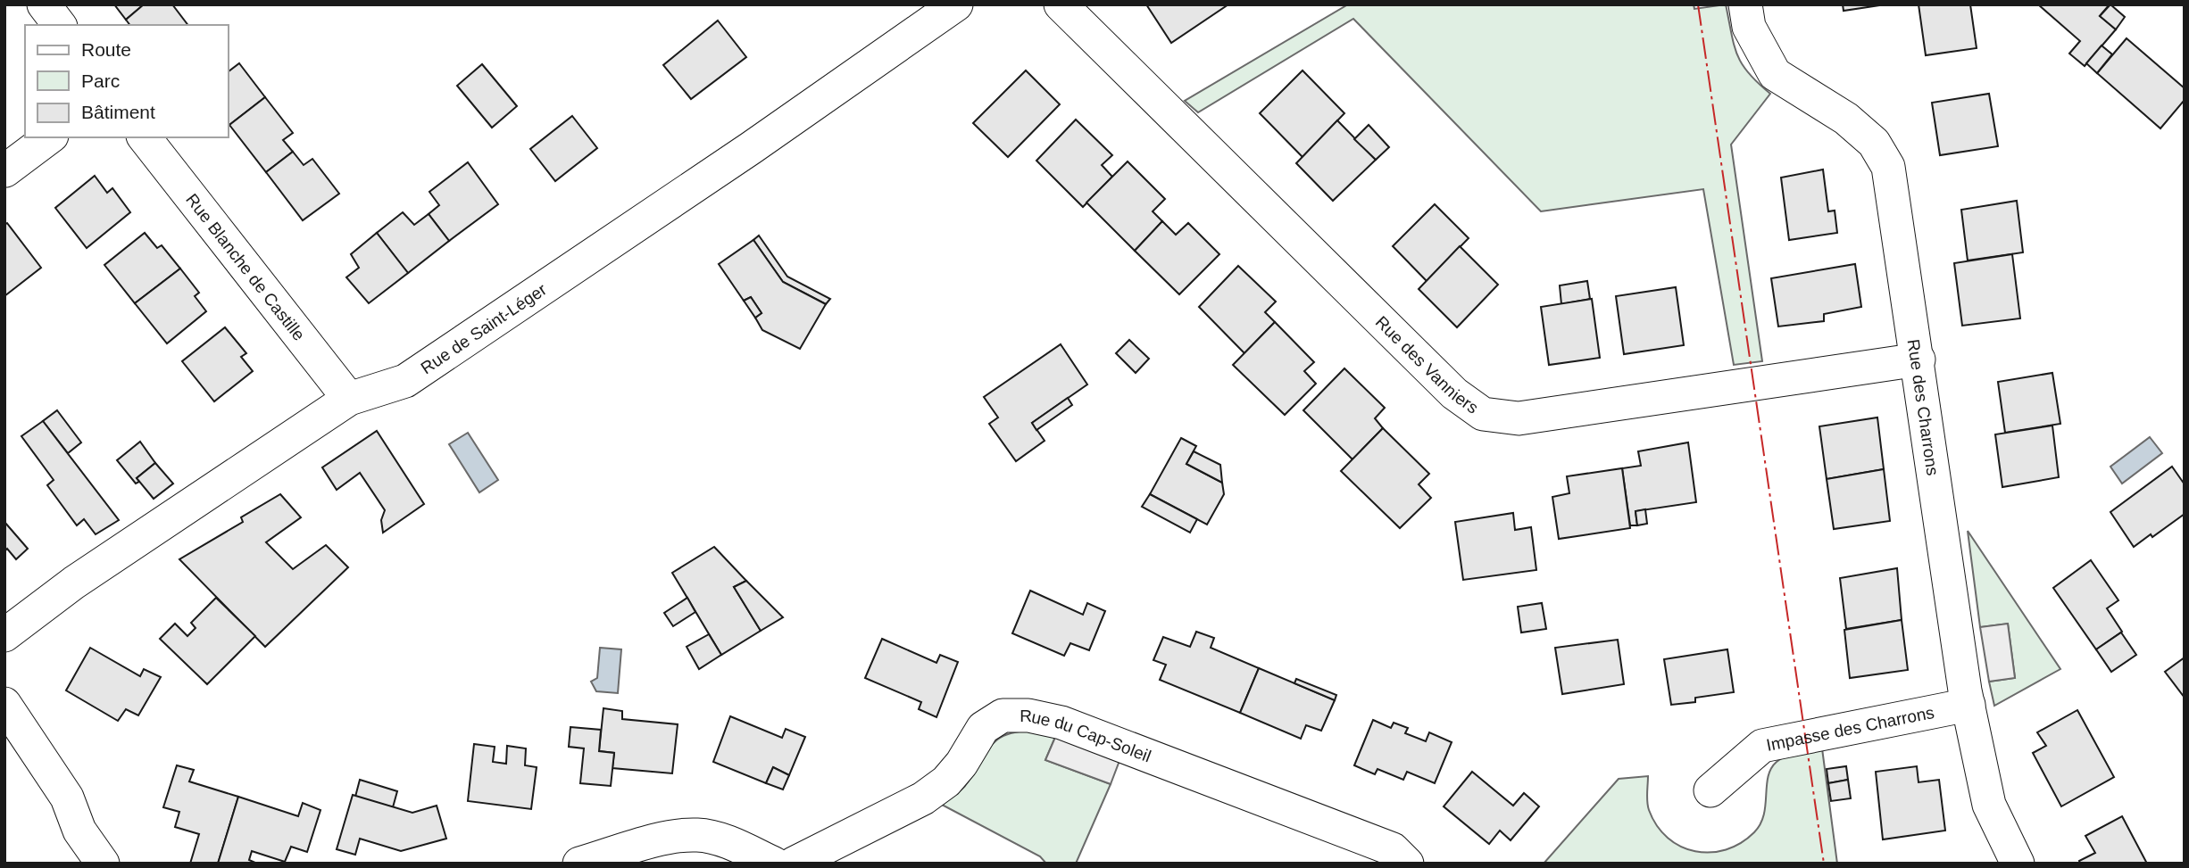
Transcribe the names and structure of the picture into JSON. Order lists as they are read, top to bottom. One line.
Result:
{"streets":{"street":["Rue Blanche de Castille","Rue de Saint-Léger","Rue des Vanniers","Rue des Charrons","Impasse des Charrons","Rue du Cap-Soleil"]},"crossings":[["Rue Blanche de Castille","Rue de Saint-Léger"],["Rue des Vanniers","Rue des Charrons"],["Rue des Charrons","Impasse des Charrons"]],"legend":["Route","Parc","Bâtiment"]}
